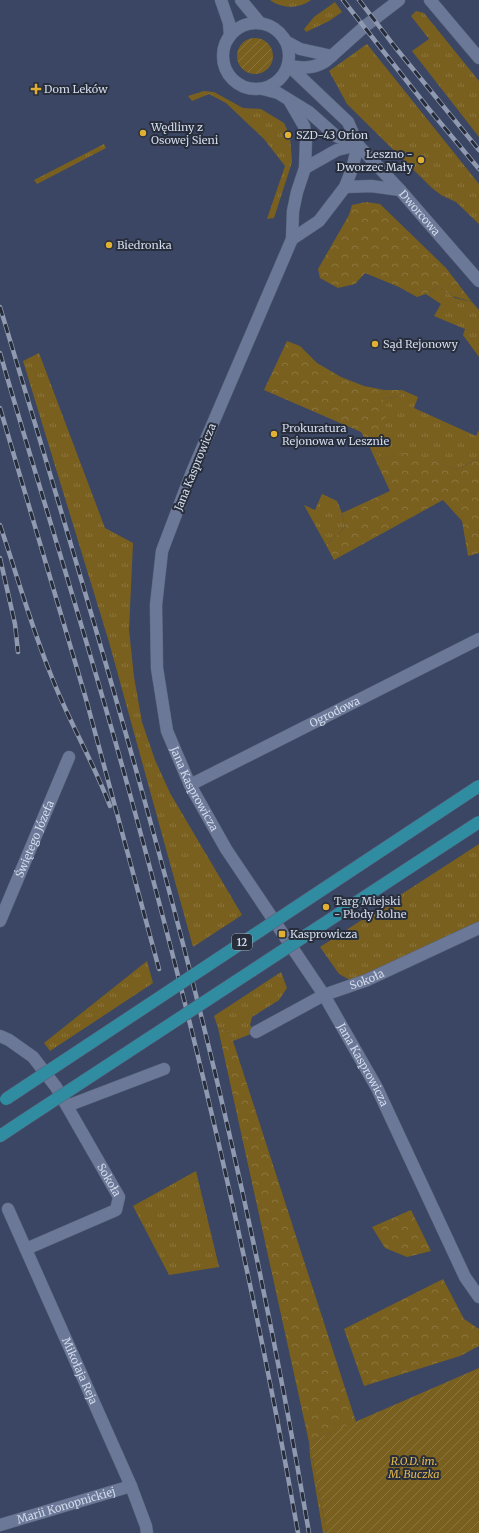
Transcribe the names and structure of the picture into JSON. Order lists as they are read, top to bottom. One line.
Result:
{"streets":{"main road":["12"],"street":["Dworcowa","Jana Kasprowicza","Ogrodowa","Świętego Józefa","Sokoła","Mikołaja Reja","Marii Konopnickiej"]},"crossings":[["Dworcowa","Jana Kasprowicza"],["Jana Kasprowicza","Ogrodowa"],["Jana Kasprowicza","Sokoła"],["Sokoła","Mikołaja Reja"],["Mikołaja Reja","Marii Konopnickiej"]],"parks":["R.O.D. im. M. Buczka"],"places":{"health":["Dom Leków"],"other":["Wędliny z Osowej Sieni","SZD-43 Orion","Leszno - Dworzec Mały","Biedronka","Sąd Rejonowy","Prokuratura Rejonowa w Lesznie","Targ Miejski - Płody Rolne"],"transit":["Kasprowicza"]}}
